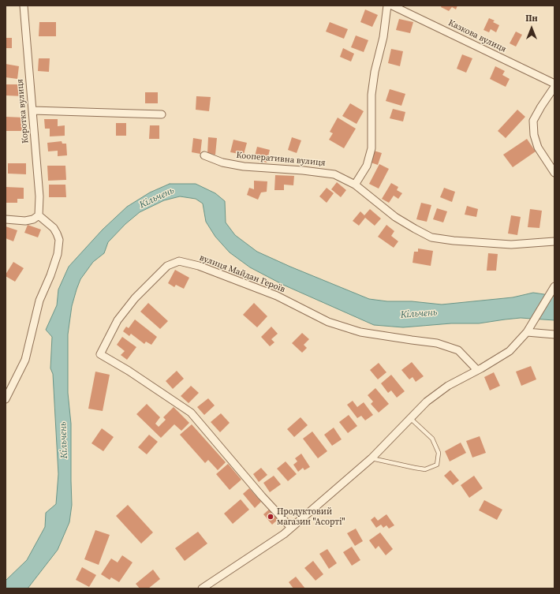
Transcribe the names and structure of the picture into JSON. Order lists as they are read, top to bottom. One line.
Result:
{"streets":{"street":["Казкова вулиця","Коротка вулиця","Кооперативна вулиця","вулиця Майдан Героїв"]},"water":["Кільчень"],"places":["Продуктовий магазин \"Асорті\""],"north":"top"}
